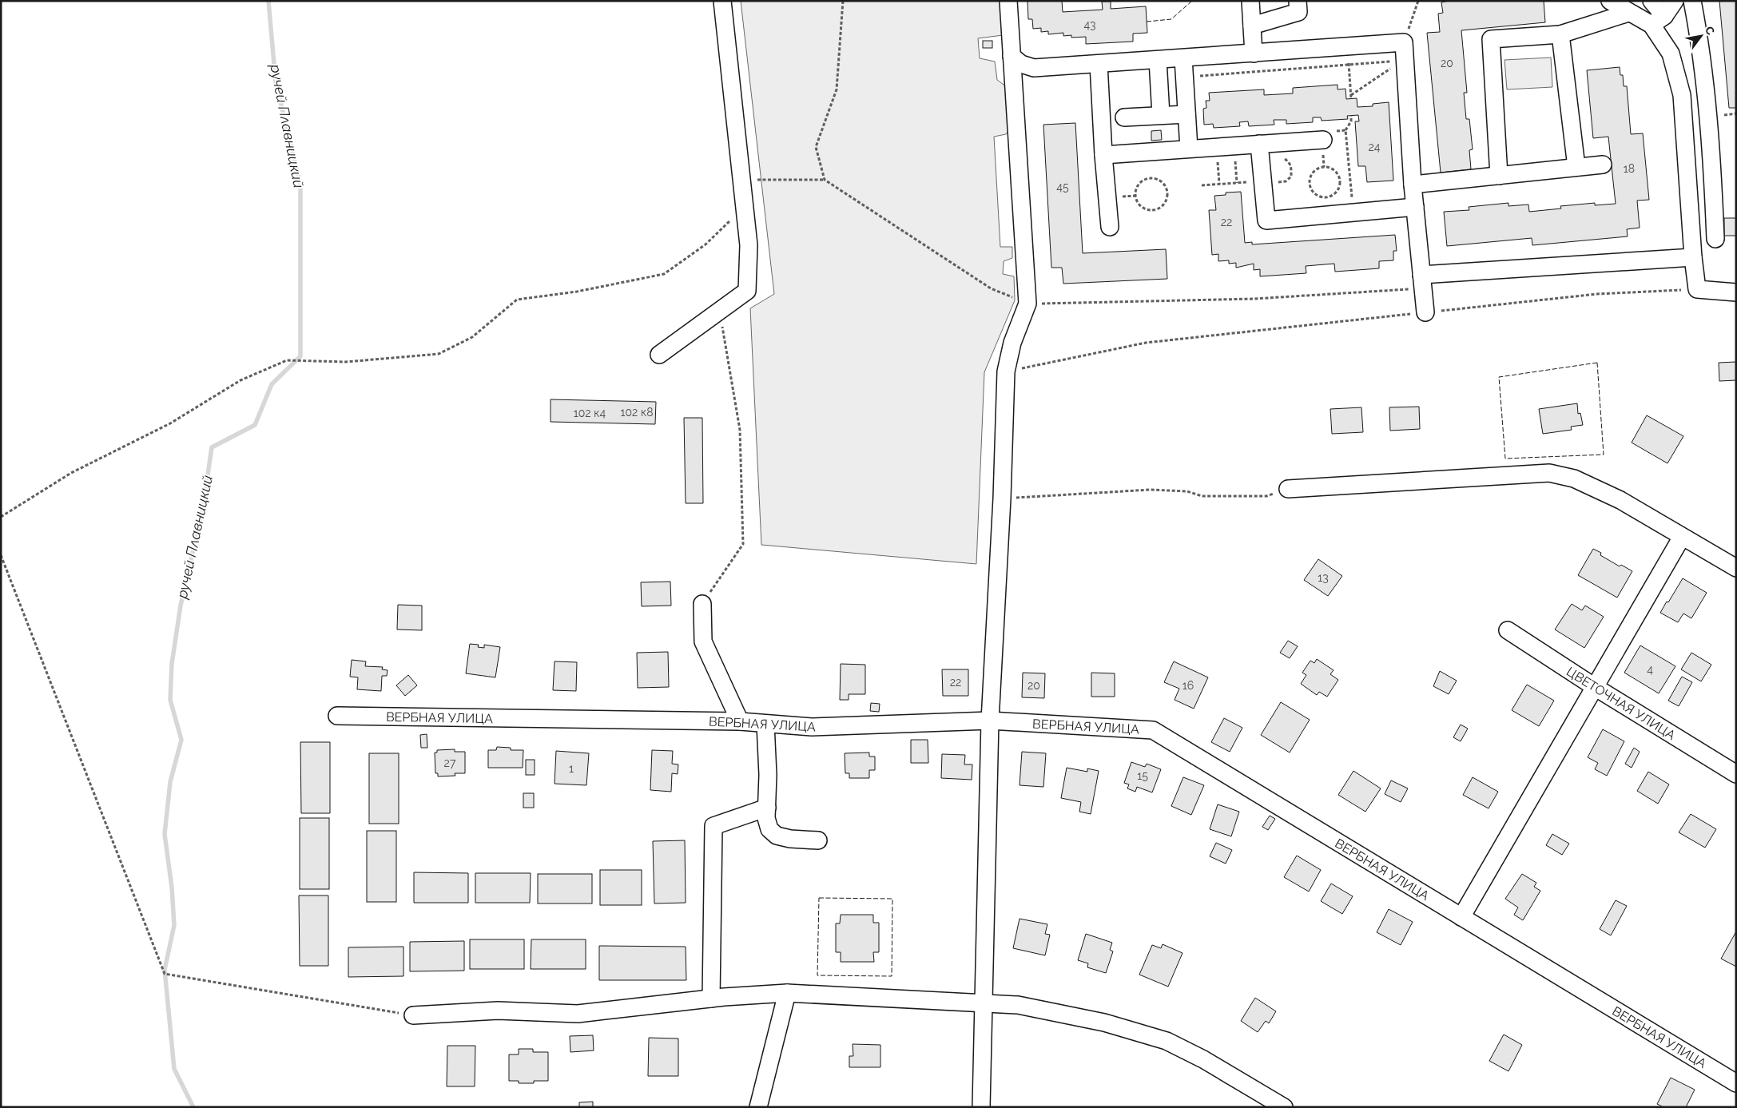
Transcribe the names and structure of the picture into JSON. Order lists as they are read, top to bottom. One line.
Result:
{"streets":{"street":["ЦВЕТОЧНАЯ УЛИЦА","ВЕРБНАЯ УЛИЦА"]},"water":["ручей Плавницкий"],"house_numbers":["43","20","24","18","45","22","102 к8","102 к4","13","4","22","20","16","27","1","15"],"north":"top right"}
